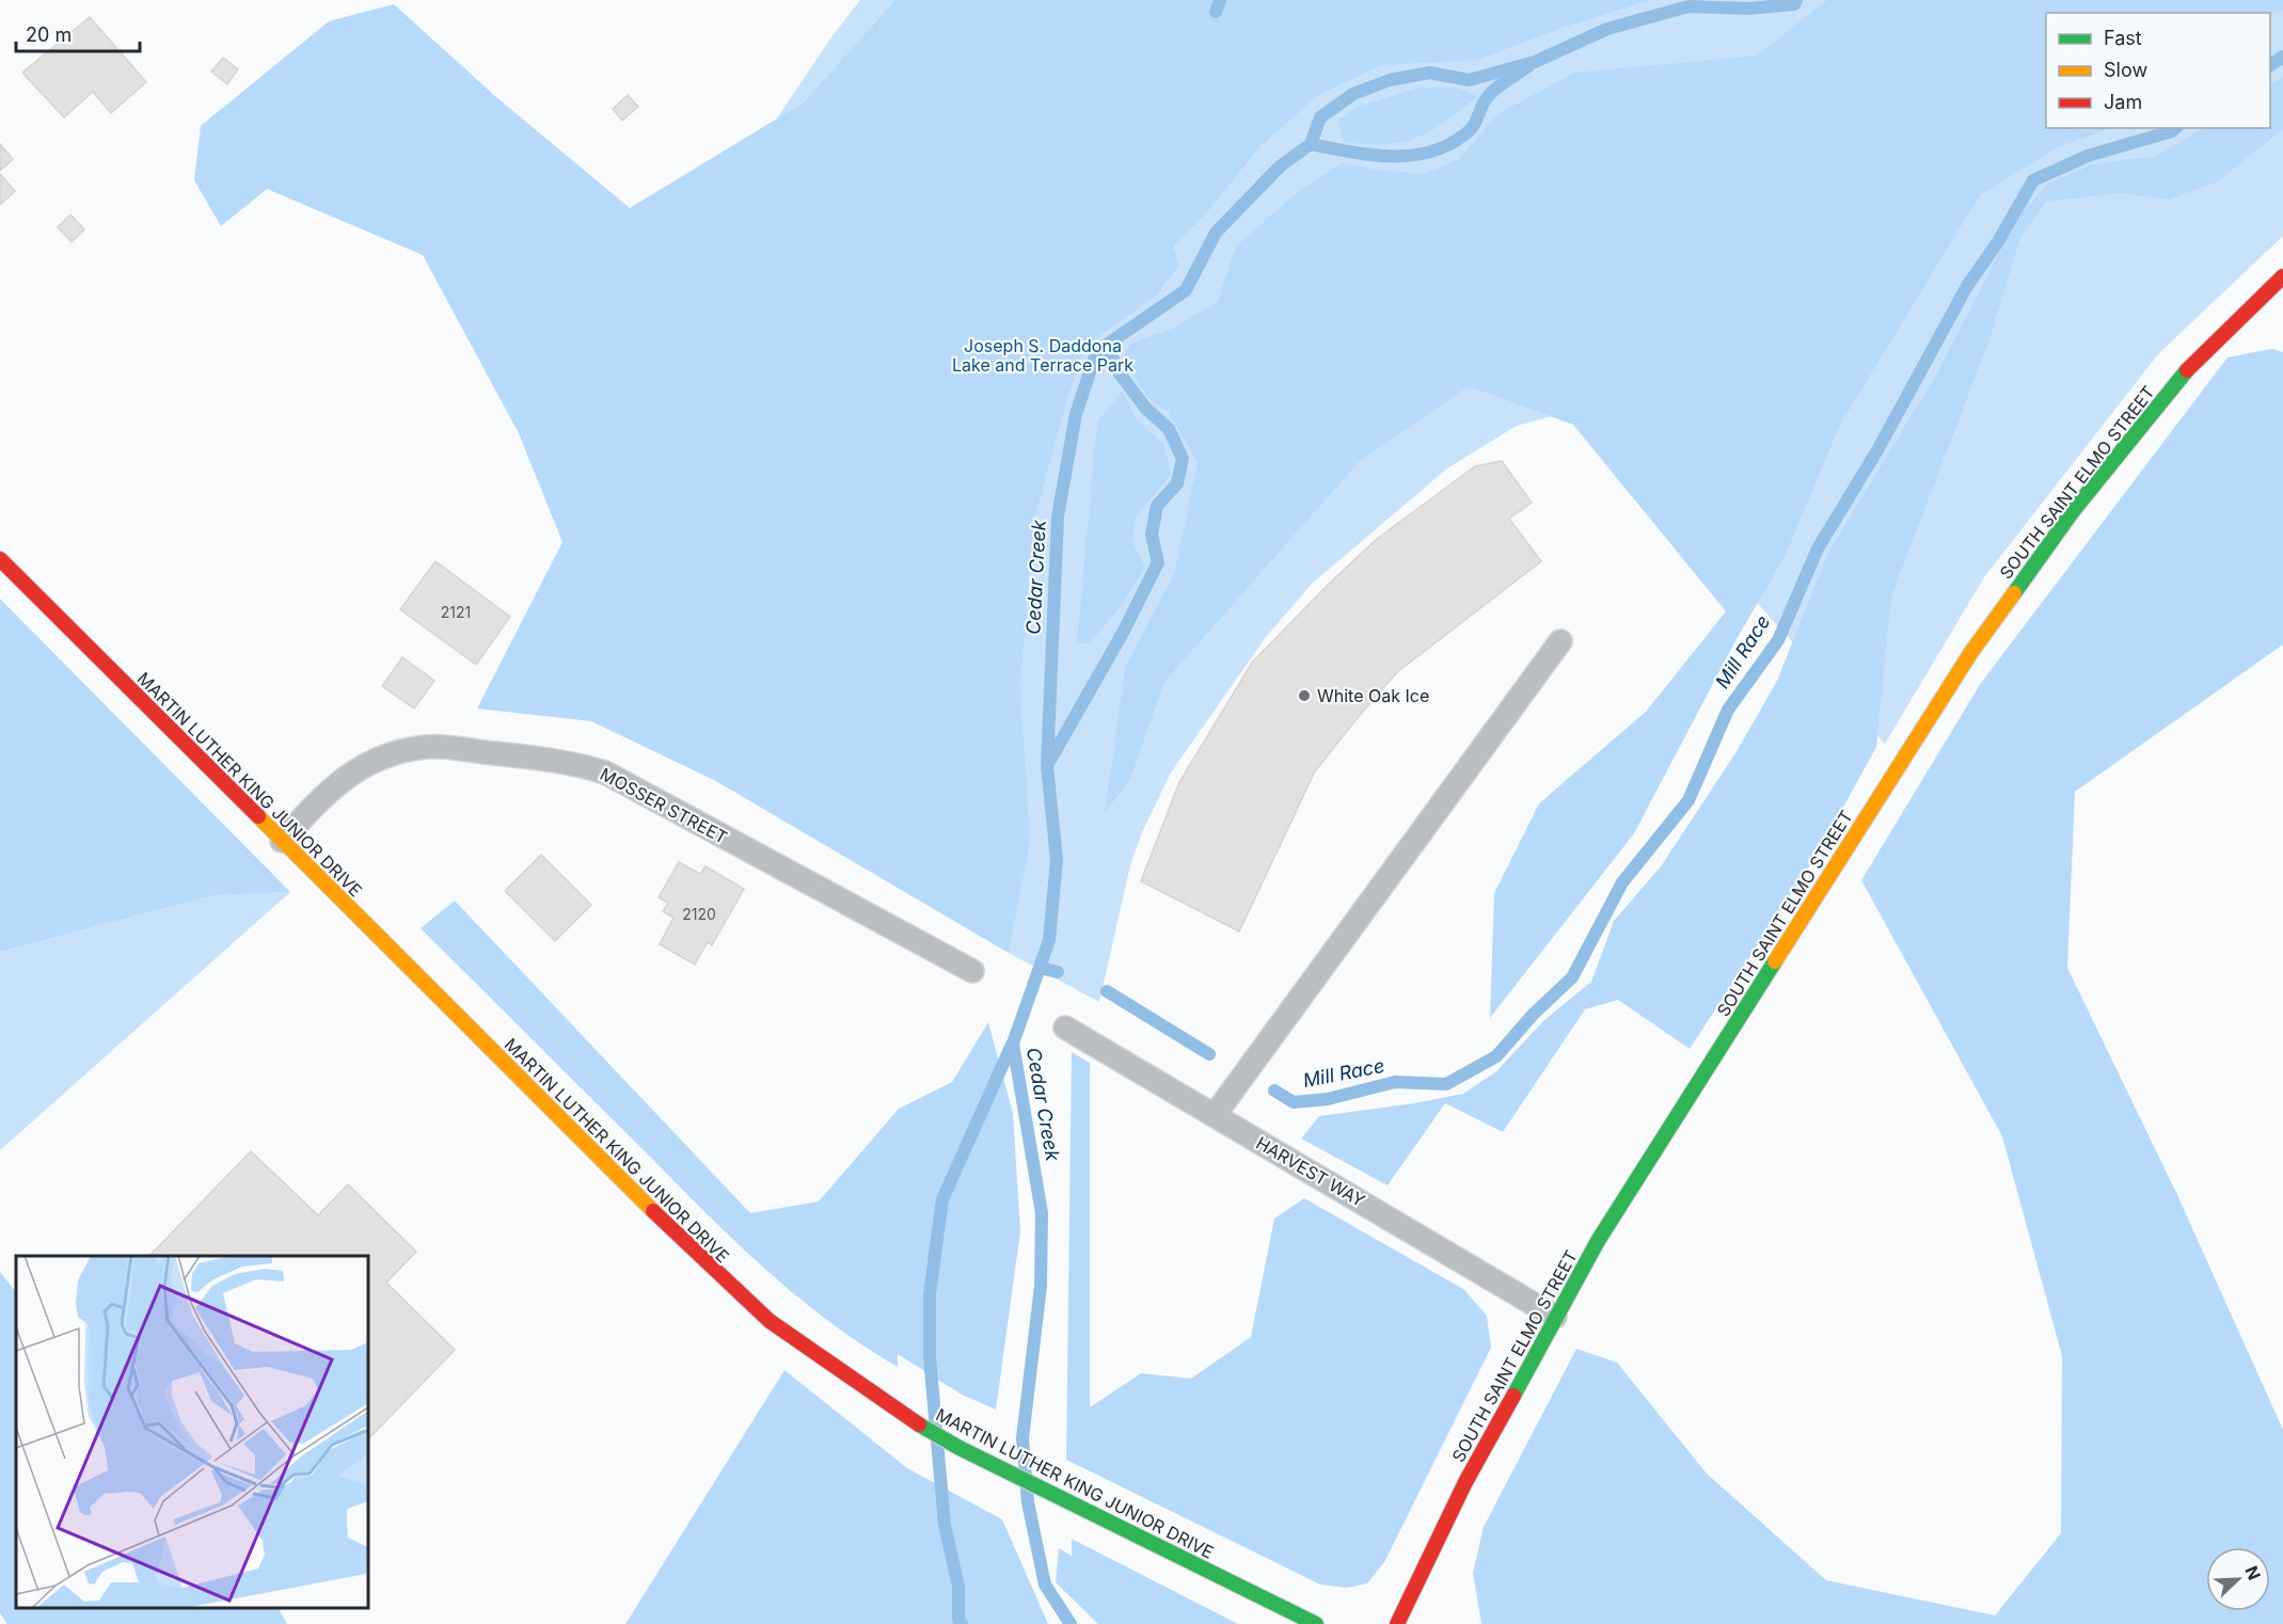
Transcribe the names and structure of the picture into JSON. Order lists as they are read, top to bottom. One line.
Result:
{"streets":{"main road":["SOUTH SAINT ELMO STREET","MARTIN LUTHER KING JUNIOR DRIVE"],"lane":["MOSSER STREET","HARVEST WAY"]},"crossings":[["SOUTH SAINT ELMO STREET","HARVEST WAY"],["MARTIN LUTHER KING JUNIOR DRIVE","MOSSER STREET"]],"water":["Cedar Creek","Mill Race"],"parks":["Joseph S. Daddona Lake and Terrace Park"],"places":["White Oak Ice"],"house_numbers":["2121","2120"],"legend":["Fast","Slow","Jam"],"scale_bar":"20 m","north":"top right"}
